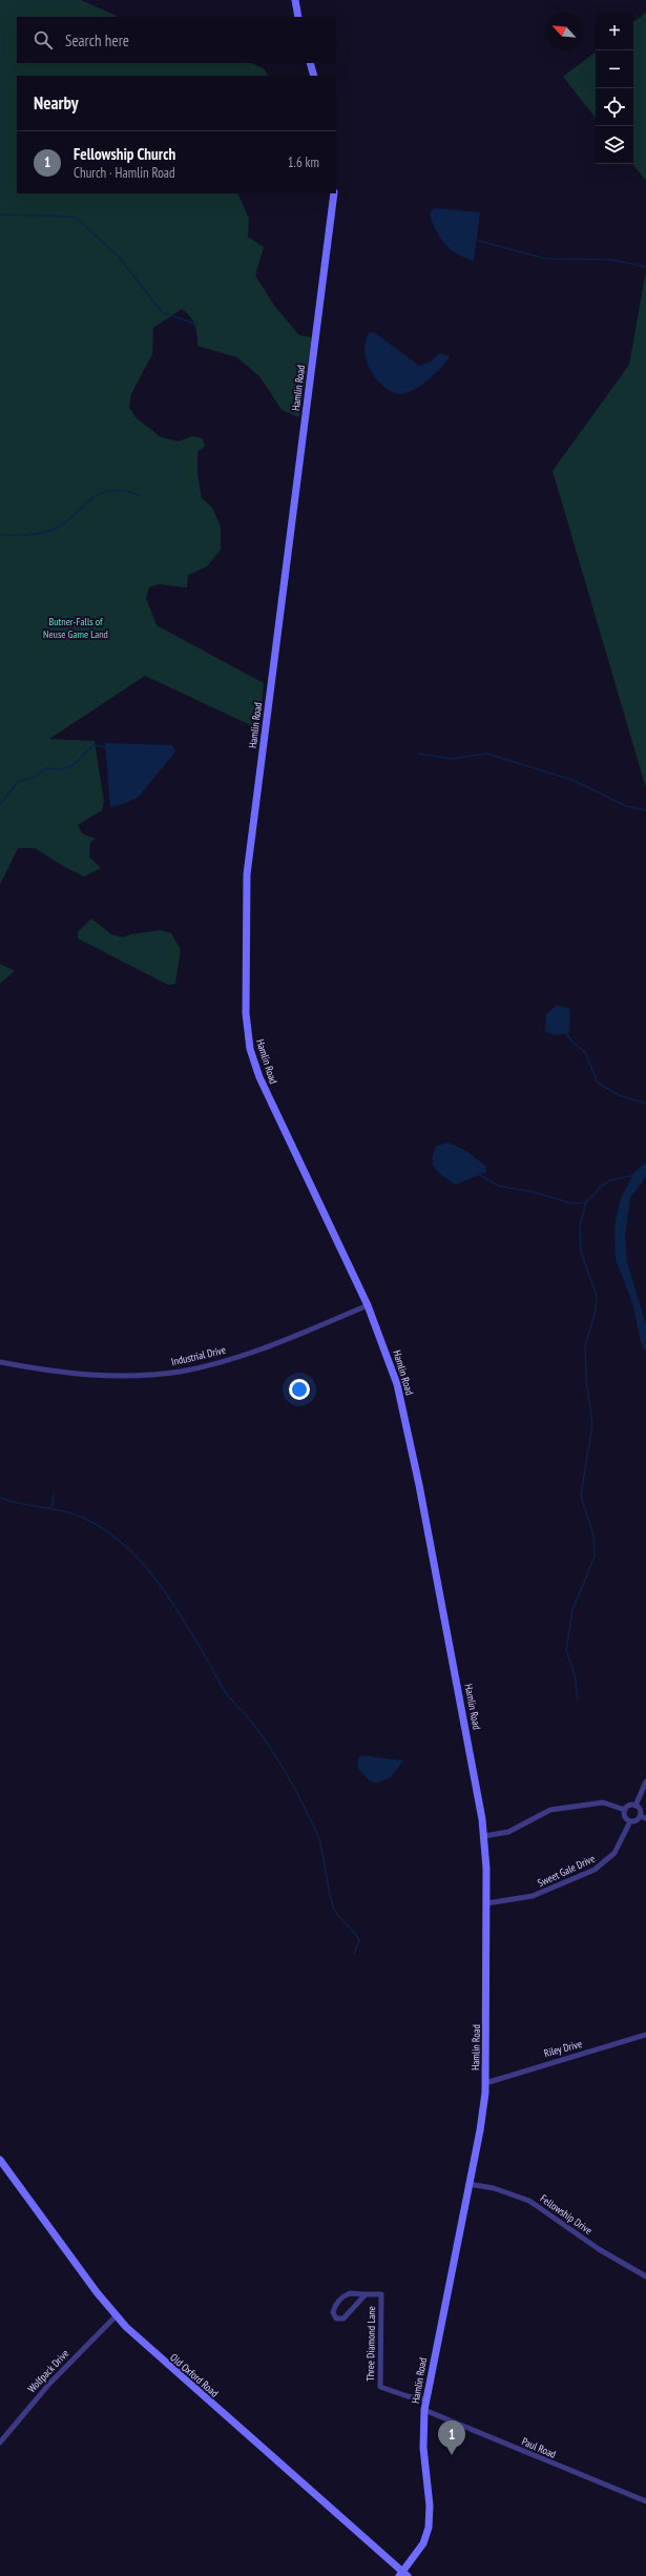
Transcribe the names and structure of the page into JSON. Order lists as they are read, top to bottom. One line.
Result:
{"streets":{"street":["Hamlin Road","Industrial Drive","Sweet Gale Drive","Riley Drive","Fellowship Drive","Three Diamond Lane","Wolfpack Drive","Old Oxford Road","Paul Road"]},"crossings":[["Hamlin Road","Industrial Drive"],["Hamlin Road","Sweet Gale Drive"],["Hamlin Road","Riley Drive"],["Hamlin Road","Fellowship Drive"],["Hamlin Road","Three Diamond Lane"],["Hamlin Road","Old Oxford Road"],["Hamlin Road","Paul Road"],["Wolfpack Drive","Old Oxford Road"]],"parks":["Butner-Falls of Neuse Game Land"],"north":"top left","page":{"map_buttons":["+","−"],"search":"Search here","heading":"Nearby","list":[{"mark":"1","name":"Fellowship Church","note":"Church · Hamlin Road","value":"1.6 km"}],"pins":"1"}}
